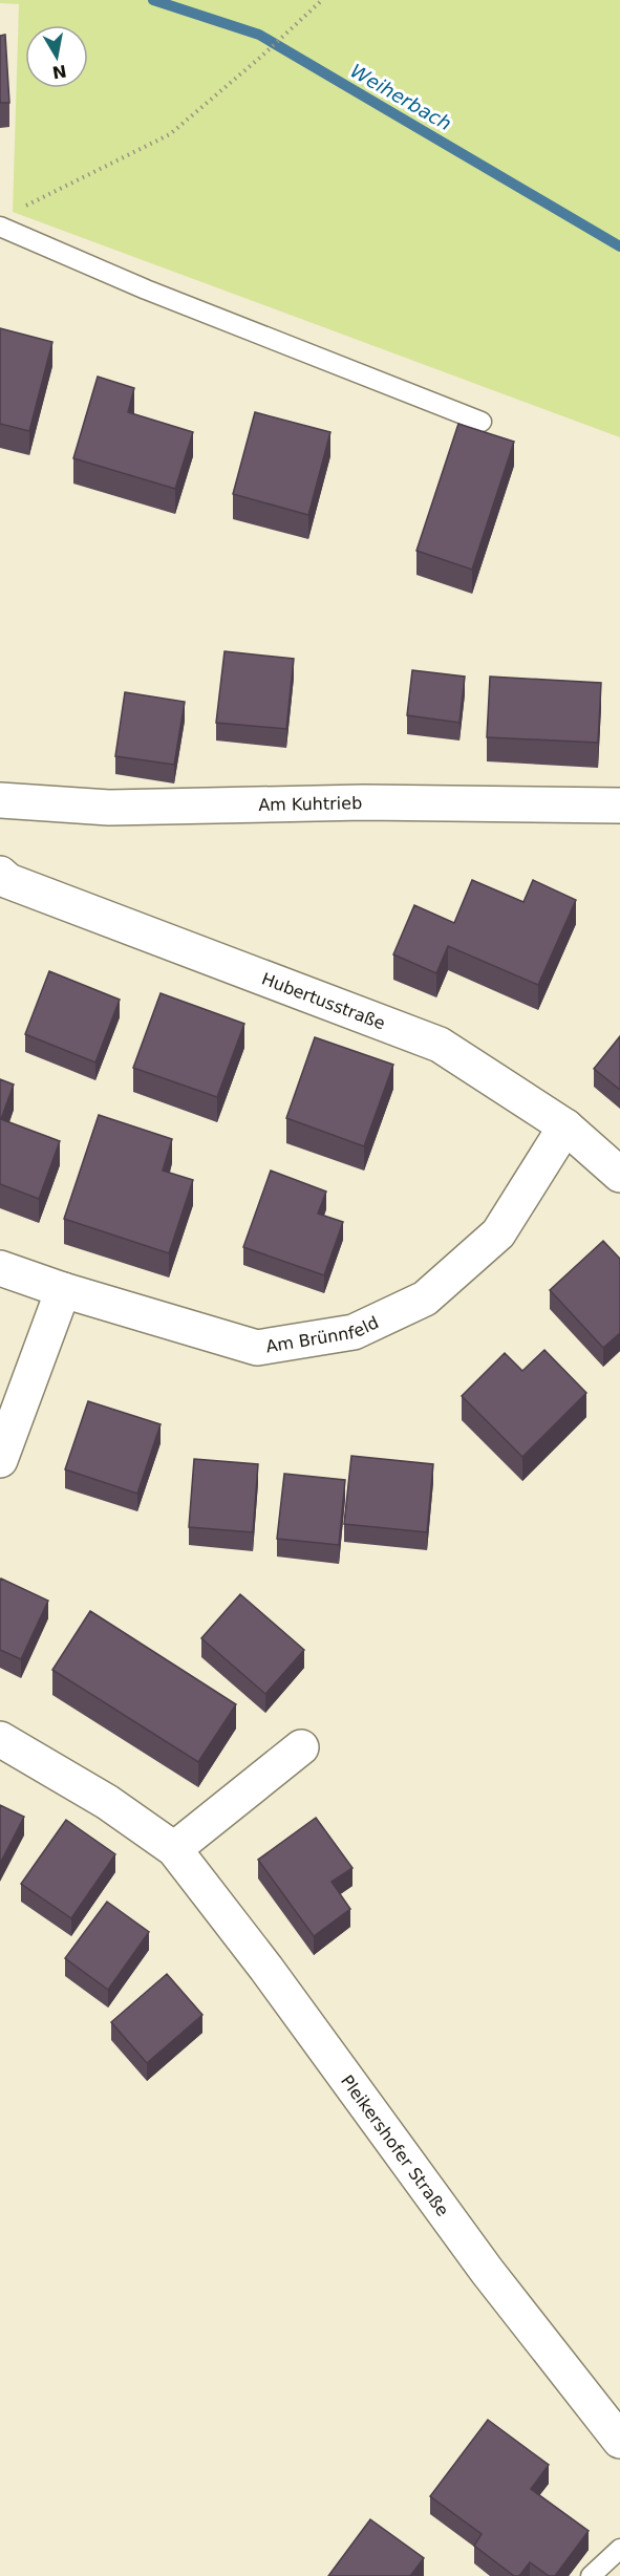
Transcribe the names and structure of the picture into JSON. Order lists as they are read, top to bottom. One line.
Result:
{"streets":{"street":["Am Kuhtrieb","Hubertusstraße","Am Brünnfeld","Pleikershofer Straße"]},"crossings":[["Hubertusstraße","Am Brünnfeld"]],"water":["Weiherbach"],"north":"bottom"}
